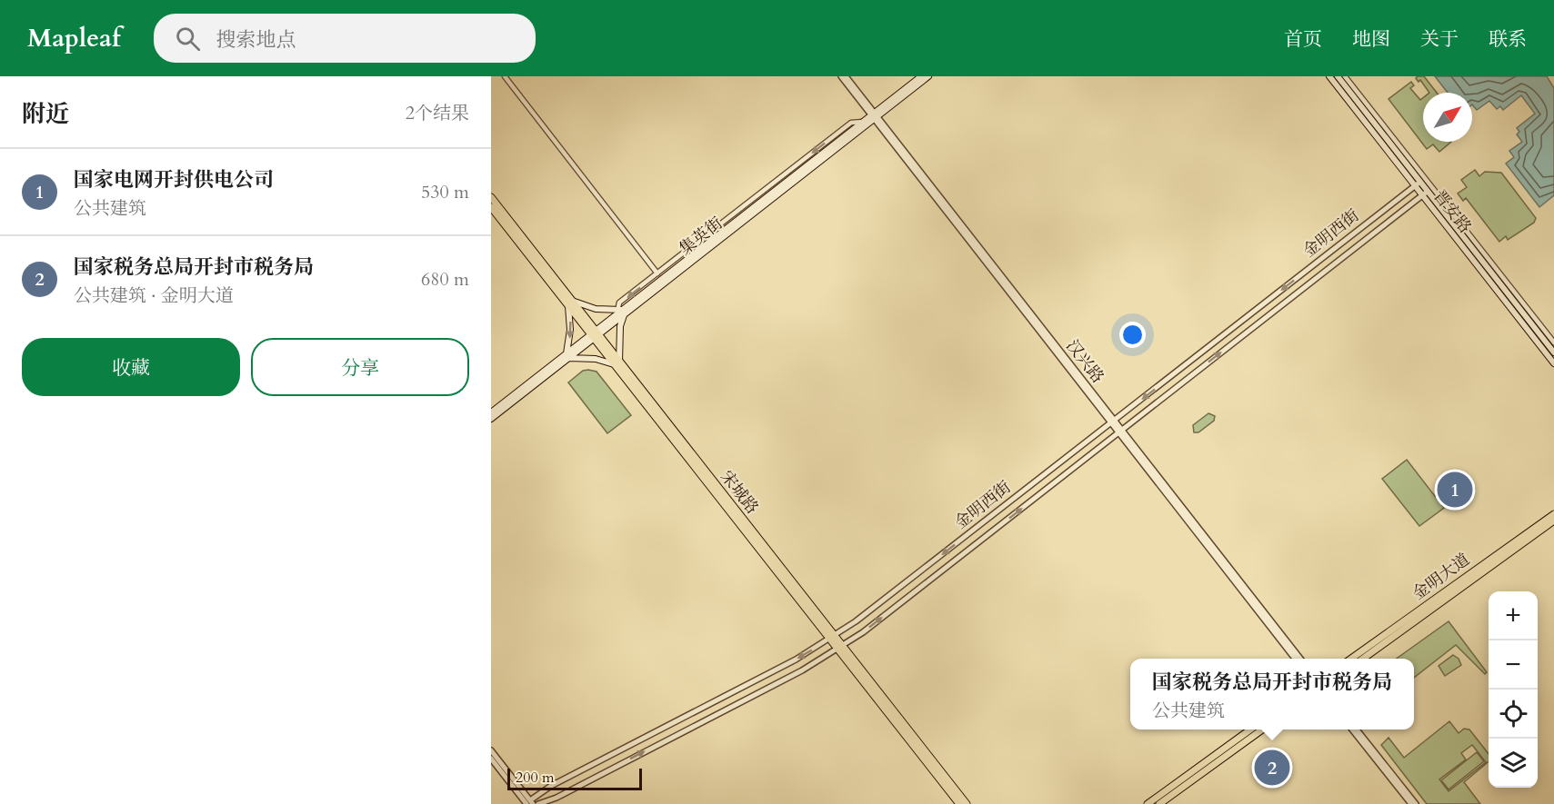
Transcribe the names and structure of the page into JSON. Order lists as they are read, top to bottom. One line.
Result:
{"streets":{"main road":["晋安路","集英街","宋城路","金明大道"],"street":["金明西街","汉兴路"]},"crossings":[["晋安路","金明西街"],["金明西街","汉兴路"],["金明西街","宋城路"],["集英街","汉兴路"],["集英街","宋城路"]],"scale_bar":"200 m","north":"top right","page":{"header":"Mapleaf","search":"搜索地点","nav":["首页","地图","关于","联系"],"heading":["附近","2个结果"],"list":[{"mark":"1","name":"国家电网开封供电公司","note":"公共建筑","value":"530 m"},{"mark":"2","name":"国家税务总局开封市税务局","note":"公共建筑 · 金明大道","value":"680 m"}],"buttons":["收藏","分享"],"pins":["1","2"],"map_buttons":["+","−"],"popup":["国家税务总局开封市税务局","公共建筑"],"scale":"200 m"}}
